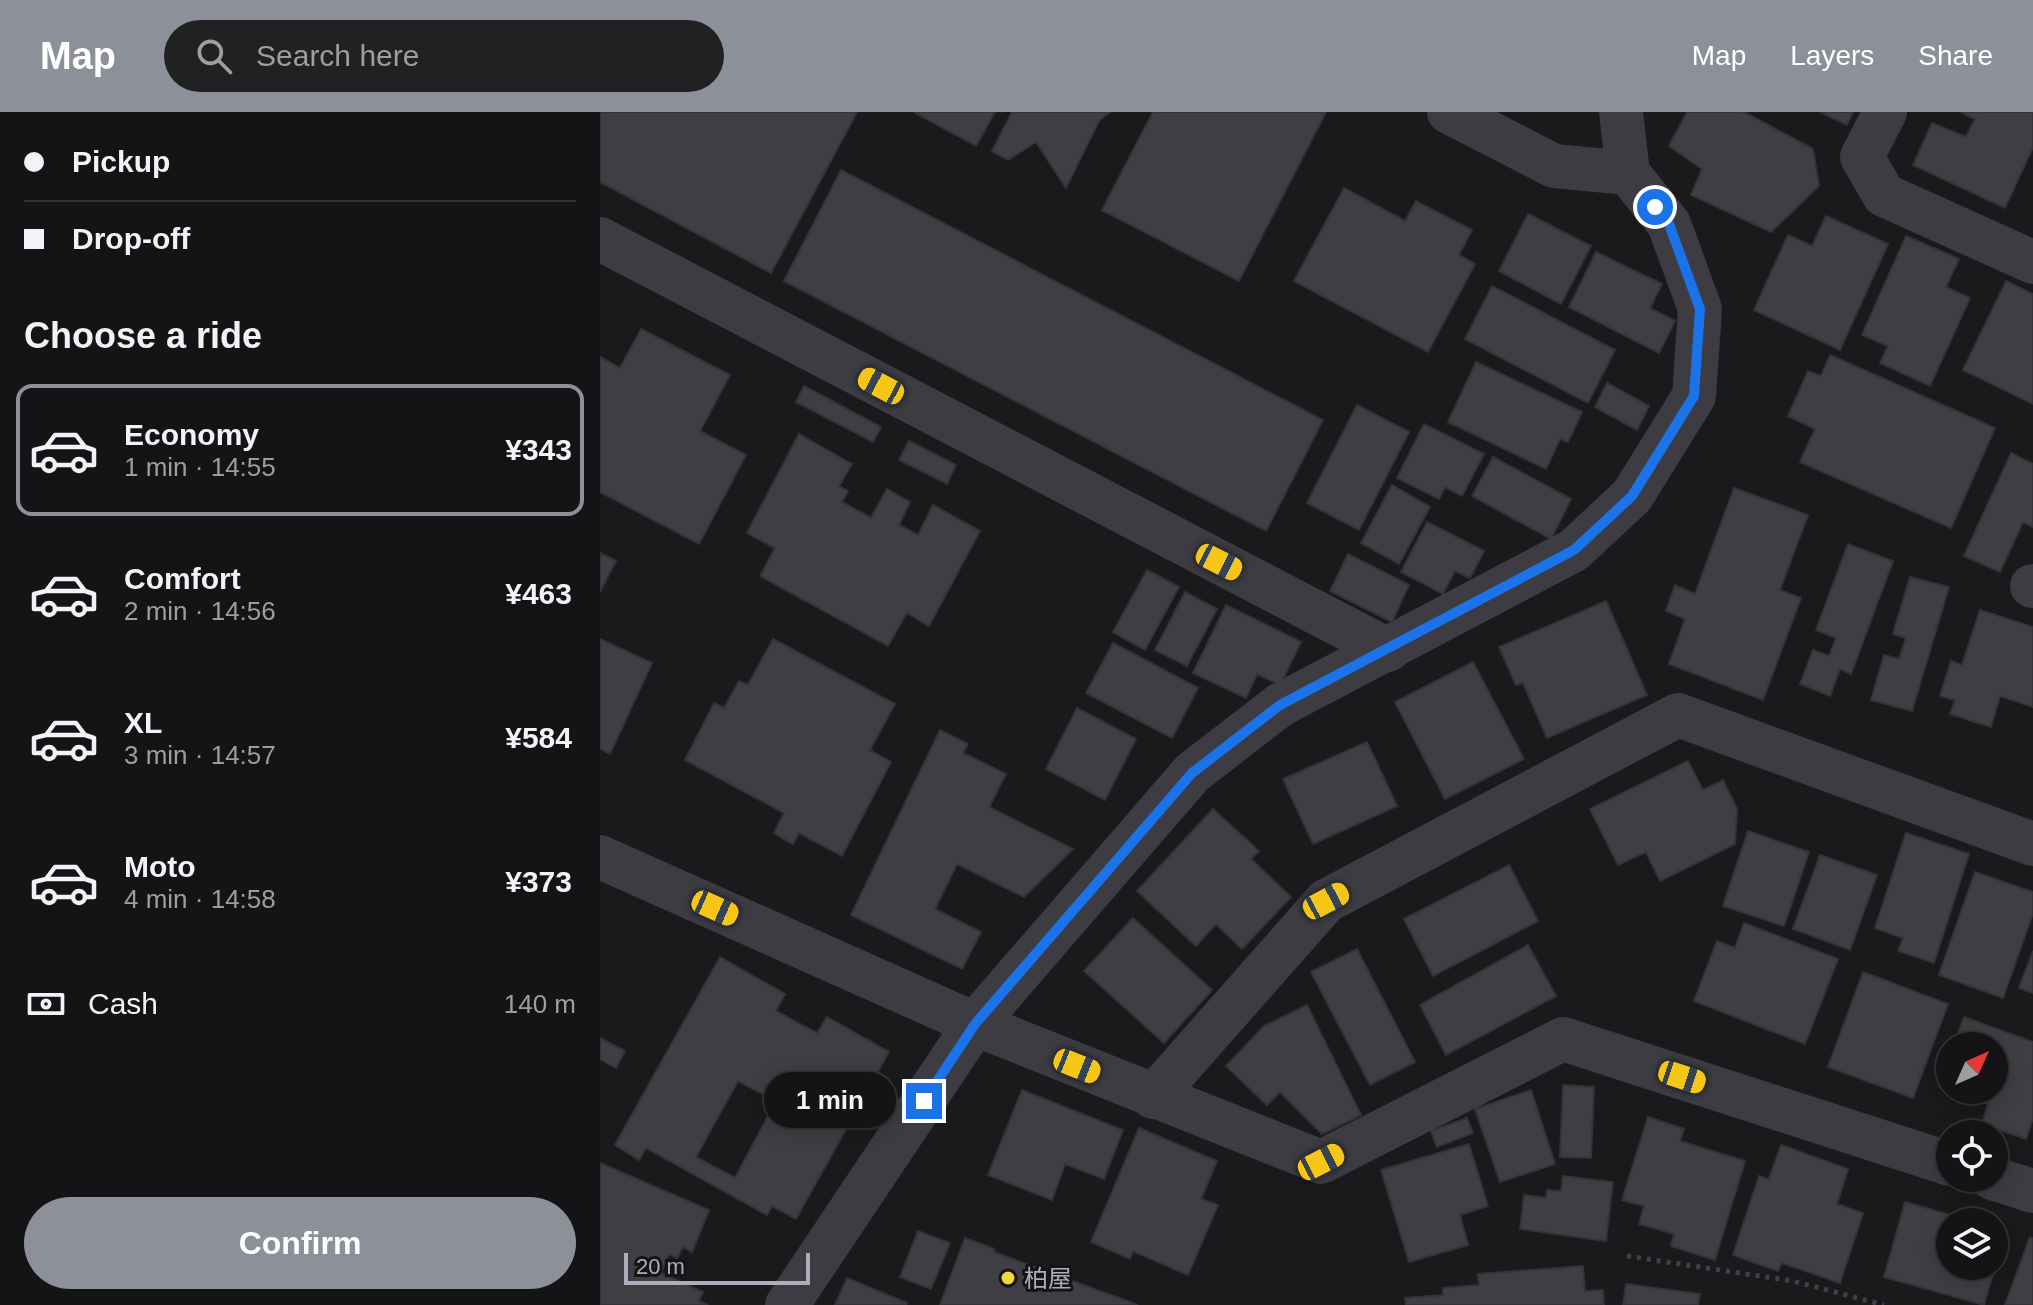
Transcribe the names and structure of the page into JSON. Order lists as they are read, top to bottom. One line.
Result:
{"places":["柏屋"],"scale_bar":"20 m","north":"top right","page":{"header":"Map","search":"Search here","nav":["Map","Layers","Share"],"banner":["Pickup","Drop-off"],"heading":"Choose a ride","list":[{"name":"Economy","note":"1 min · 14:55","value":"¥343"},{"name":"Comfort","note":"2 min · 14:56","value":"¥463"},{"name":"XL","note":"3 min · 14:57","value":"¥584"},{"name":"Moto","note":"4 min · 14:58","value":"¥373"}],"pay":["Cash","140 m"],"bubble":"1 min","buttons":"Confirm","scale":"20 m"}}
